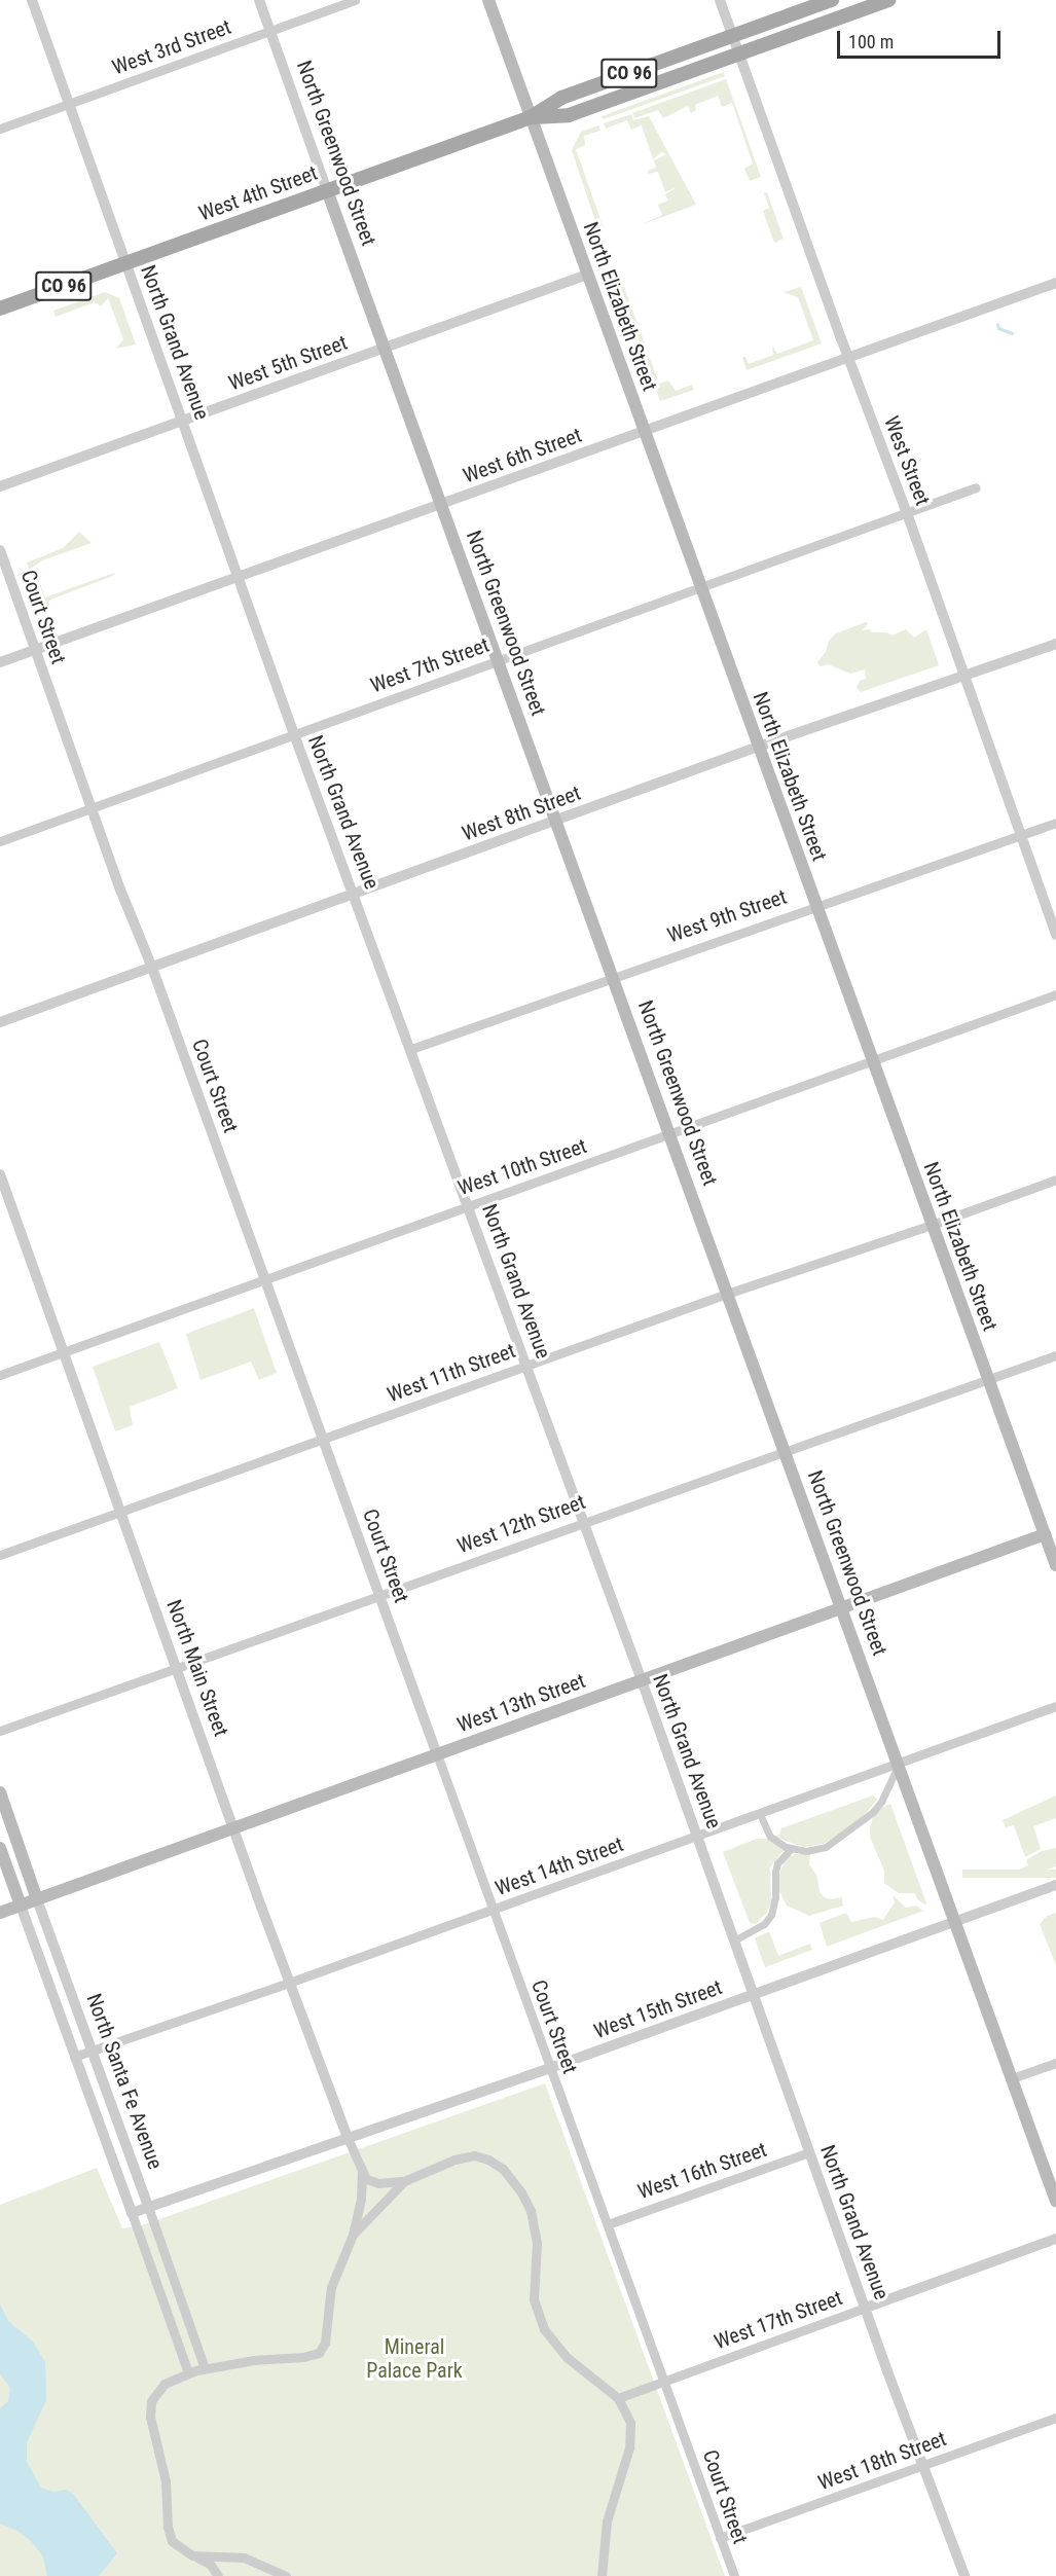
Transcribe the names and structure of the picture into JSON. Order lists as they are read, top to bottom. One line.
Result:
{"streets":{"main road":["CO 96","North Greenwood Street","West 4th Street","North Elizabeth Street","West 13th Street","North Santa Fe Avenue"],"street":["West 3rd Street","North Grand Avenue","West 5th Street","West 6th Street","West Street","Court Street","West 7th Street","West 8th Street","West 9th Street","West 10th Street","West 11th Street","West 12th Street","North Main Street","West 14th Street","West 15th Street","West 16th Street","West 17th Street","West 18th Street"]},"crossings":[["West 3rd Street","North Greenwood Street"],["West 3rd Street","North Grand Avenue"],["North Greenwood Street","West 4th Street"],["North Greenwood Street","West 5th Street"],["North Greenwood Street","West 6th Street"],["North Greenwood Street","West 7th Street"],["North Greenwood Street","West 8th Street"],["North Greenwood Street","West 9th Street"],["North Greenwood Street","West 10th Street"],["North Greenwood Street","West 11th Street"],["North Greenwood Street","West 12th Street"],["North Greenwood Street","West 13th Street"],["North Greenwood Street","West 14th Street"],["North Greenwood Street","West 15th Street"],["West 4th Street","North Elizabeth Street"],["West 4th Street","North Grand Avenue"],["West 4th Street","West Street"],["North Elizabeth Street","West 5th Street"],["North Elizabeth Street","West 6th Street"],["North Elizabeth Street","West 7th Street"],["North Elizabeth Street","West 8th Street"],["North Elizabeth Street","West 9th Street"],["North Elizabeth Street","West 10th Street"],["North Elizabeth Street","West 11th Street"],["North Elizabeth Street","West 12th Street"],["North Elizabeth Street","West 13th Street"],["North Grand Avenue","West 5th Street"],["North Grand Avenue","West 6th Street"],["North Grand Avenue","West 7th Street"],["North Grand Avenue","West 8th Street"],["North Grand Avenue","West 9th Street"],["North Grand Avenue","West 10th Street"],["North Grand Avenue","West 11th Street"],["North Grand Avenue","West 12th Street"],["North Grand Avenue","West 13th Street"],["North Grand Avenue","West 14th Street"],["North Grand Avenue","West 15th Street"],["North Grand Avenue","West 16th Street"],["North Grand Avenue","West 17th Street"],["North Grand Avenue","West 18th Street"],["West 6th Street","West Street"],["West 6th Street","Court Street"],["West Street","West 7th Street"],["West Street","West 8th Street"],["West Street","West 9th Street"],["Court Street","West 7th Street"],["Court Street","West 8th Street"],["Court Street","West 10th Street"],["Court Street","West 11th Street"],["Court Street","West 12th Street"],["Court Street","West 13th Street"],["Court Street","West 14th Street"],["Court Street","West 15th Street"],["Court Street","West 16th Street"],["Court Street","West 17th Street"],["Court Street","West 18th Street"],["West 10th Street","North Main Street"],["West 11th Street","North Main Street"],["West 12th Street","North Main Street"],["North Main Street","West 13th Street"],["North Main Street","West 14th Street"],["North Main Street","West 15th Street"],["North Main Street","North Santa Fe Avenue"],["North Main Street","West 17th Street"],["West 13th Street","North Santa Fe Avenue"],["West 14th Street","North Santa Fe Avenue"],["West 15th Street","North Santa Fe Avenue"]],"parks":["Mineral Palace Park"],"scale_bar":"100 m"}
